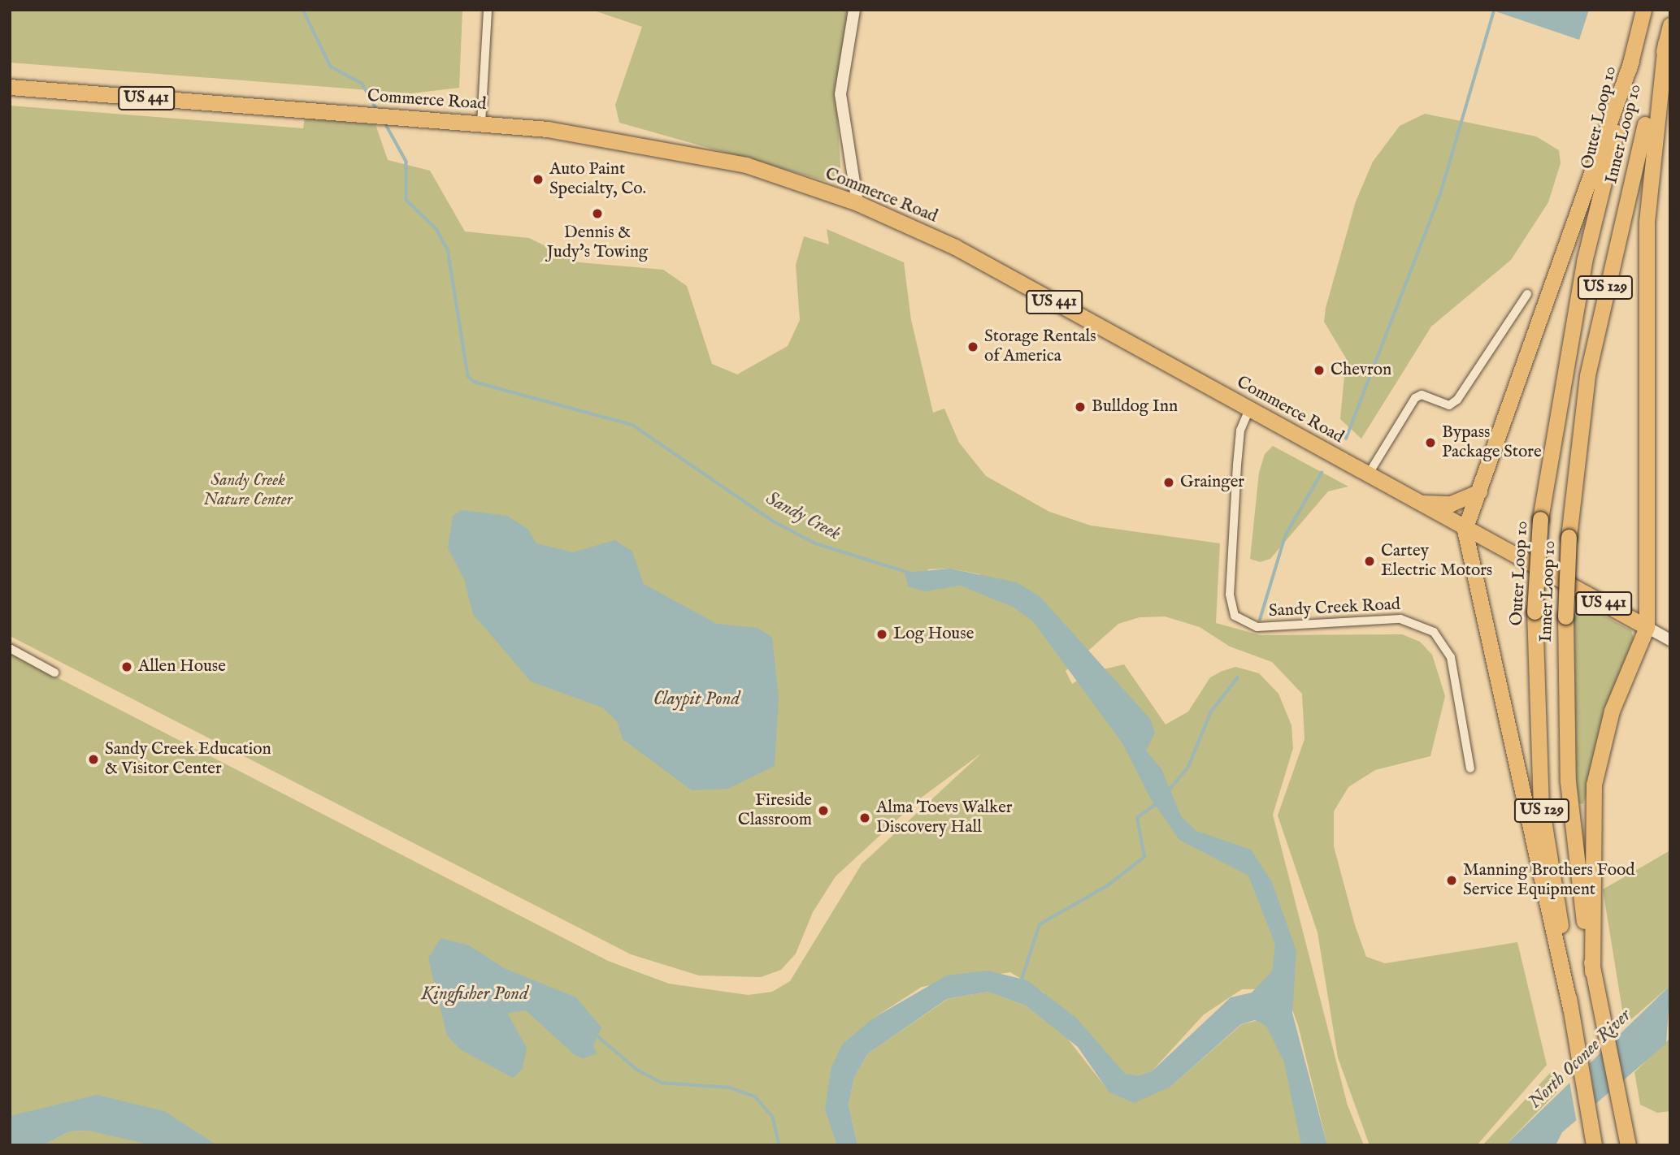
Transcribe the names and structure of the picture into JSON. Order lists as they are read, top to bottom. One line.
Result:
{"streets":{"highway":["US 441","Commerce Road","Outer Loop 10","Inner Loop 10","US 129"],"street":["Sandy Creek Road"]},"crossings":[["Commerce Road","Sandy Creek Road"],["Inner Loop 10","US 129"]],"water":["Sandy Creek","Claypit Pond","Kingfisher Pond","North Oconee River"],"parks":["Sandy Creek Nature Center"],"places":["Auto Paint Specialty, Co.","Dennis & Judy's Towing","Storage Rentals of America","Chevron","Bulldog Inn","Bypass Package Store","Grainger","Cartey Electric Motors","Log House","Allen House","Sandy Creek Education & Visitor Center","Fireside Classroom","Alma Toevs Walker Discovery Hall","Manning Brothers Food Service Equipment"]}
